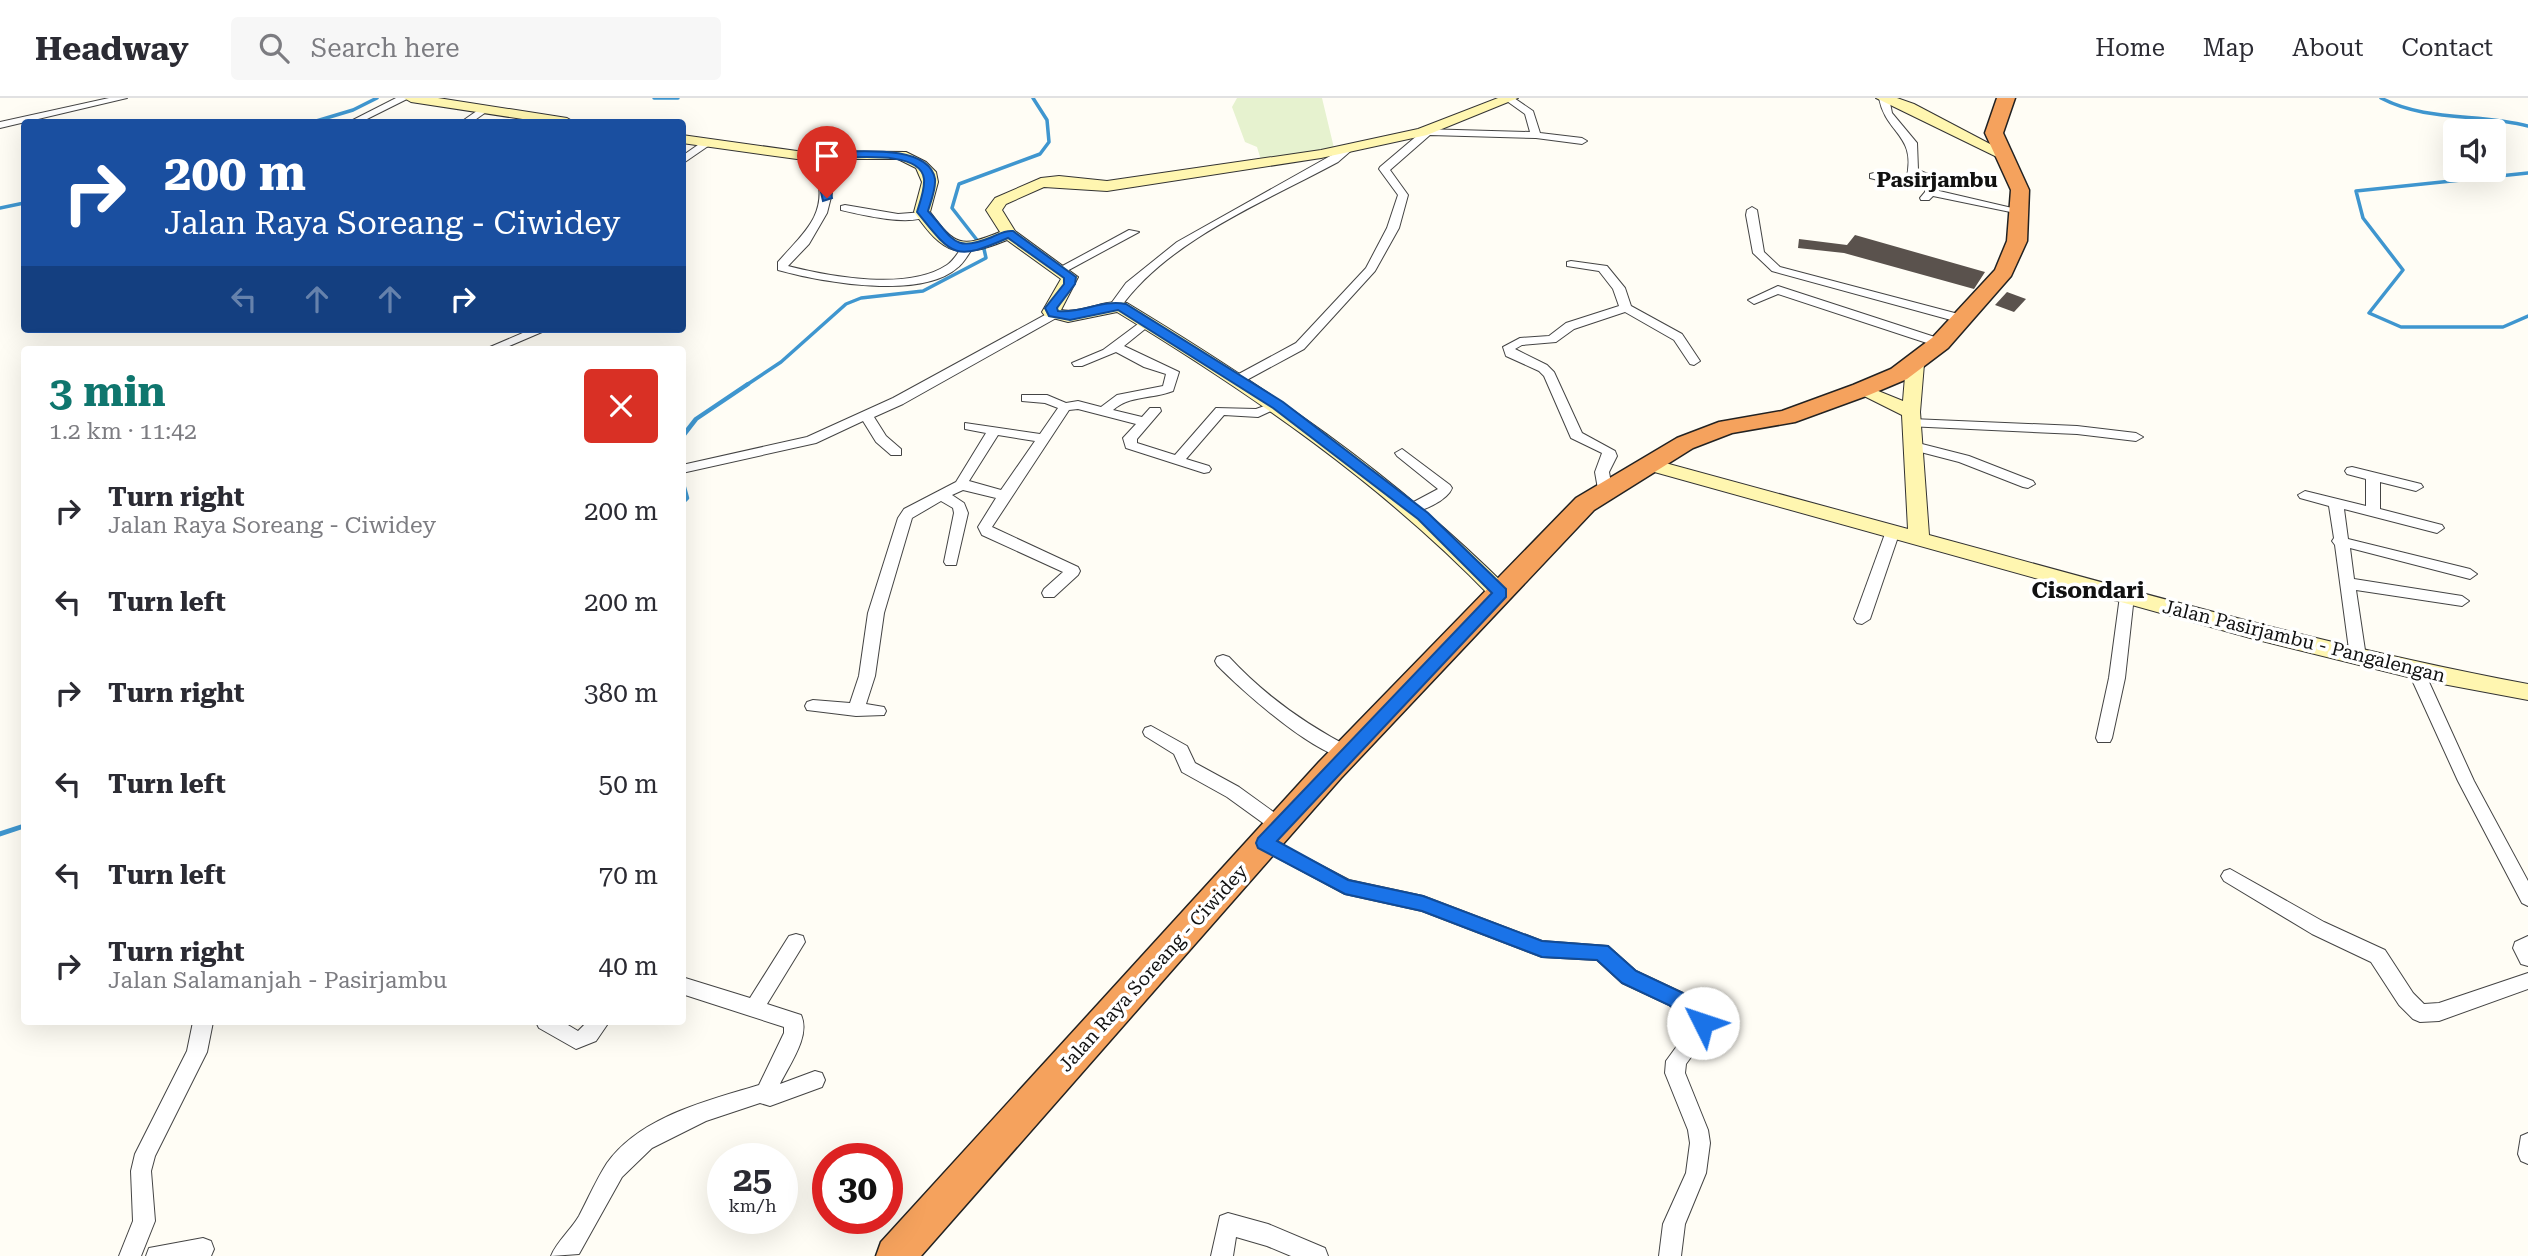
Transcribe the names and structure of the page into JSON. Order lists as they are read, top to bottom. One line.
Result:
{"streets":{"highway":["Jalan Raya Soreang - Ciwidey"],"street":["Jalan Pasirjambu - Pangalengan"]},"crossings":[["Jalan Pasirjambu - Pangalengan","Jalan Raya Soreang - Ciwidey"]],"districts":["Pasirjambu","Cisondari"],"page":{"header":"Headway","search":"Search here","nav":["Home","Map","About","Contact"],"turn":["200 m","Jalan Raya Soreang - Ciwidey"],"heading":["3 min","1.2 km · 11:42"],"list":[{"name":"Turn right","note":"Jalan Raya Soreang - Ciwidey","value":"200 m"},{"name":"Turn left","value":"200 m"},{"name":"Turn right","value":"380 m"},{"name":"Turn left","value":"50 m"},{"name":"Turn left","value":"70 m"},{"name":"Turn right","note":"Jalan Salamanjah - Pasirjambu","value":"40 m"}],"speed":"25 km/h","limit":"30"}}
